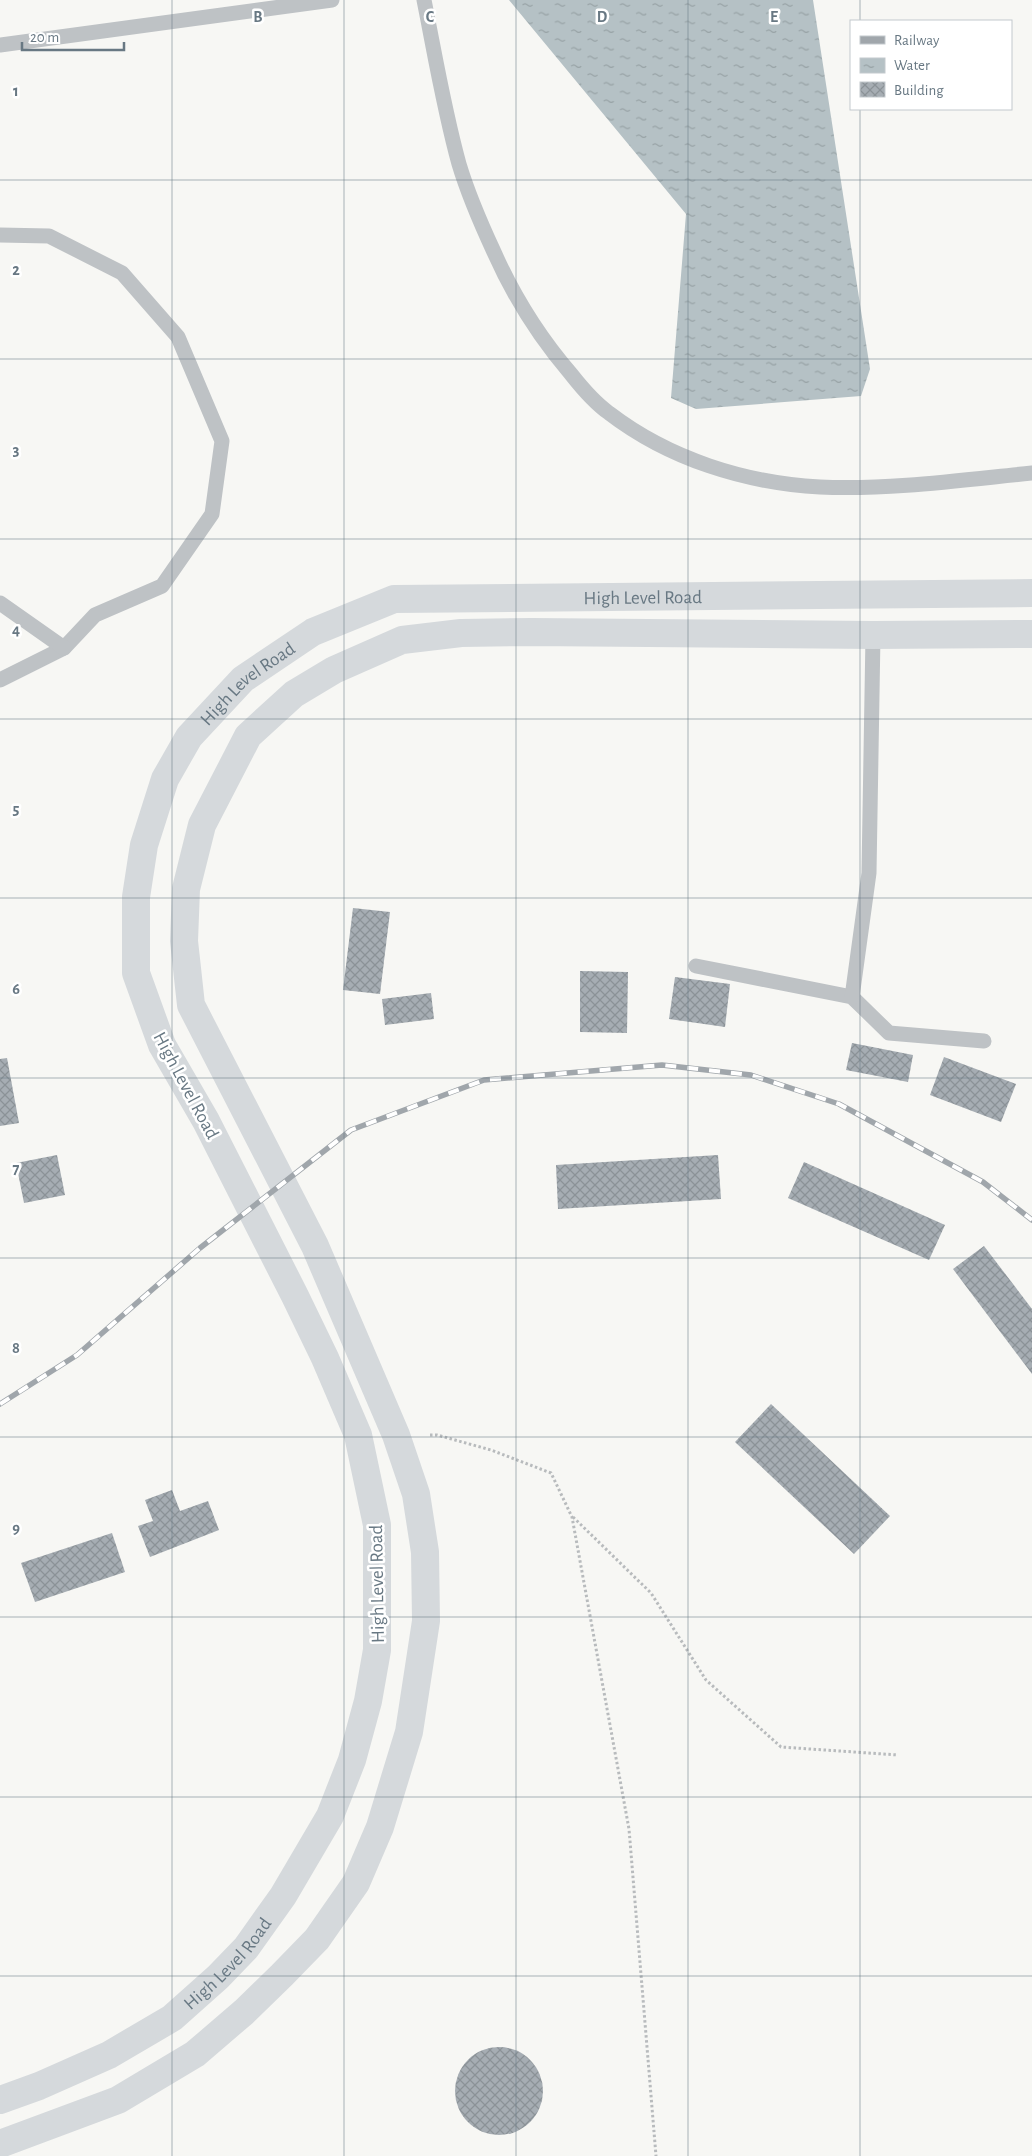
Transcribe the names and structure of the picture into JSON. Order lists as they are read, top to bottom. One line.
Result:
{"streets":{"highway":["High Level Road"]},"legend":["Railway","Water","Building"],"scale_bar":"20 m","grid":{"columns":["B","C","D","E"],"rows":["1","2","3","4","5","6","7","8","9"]}}
